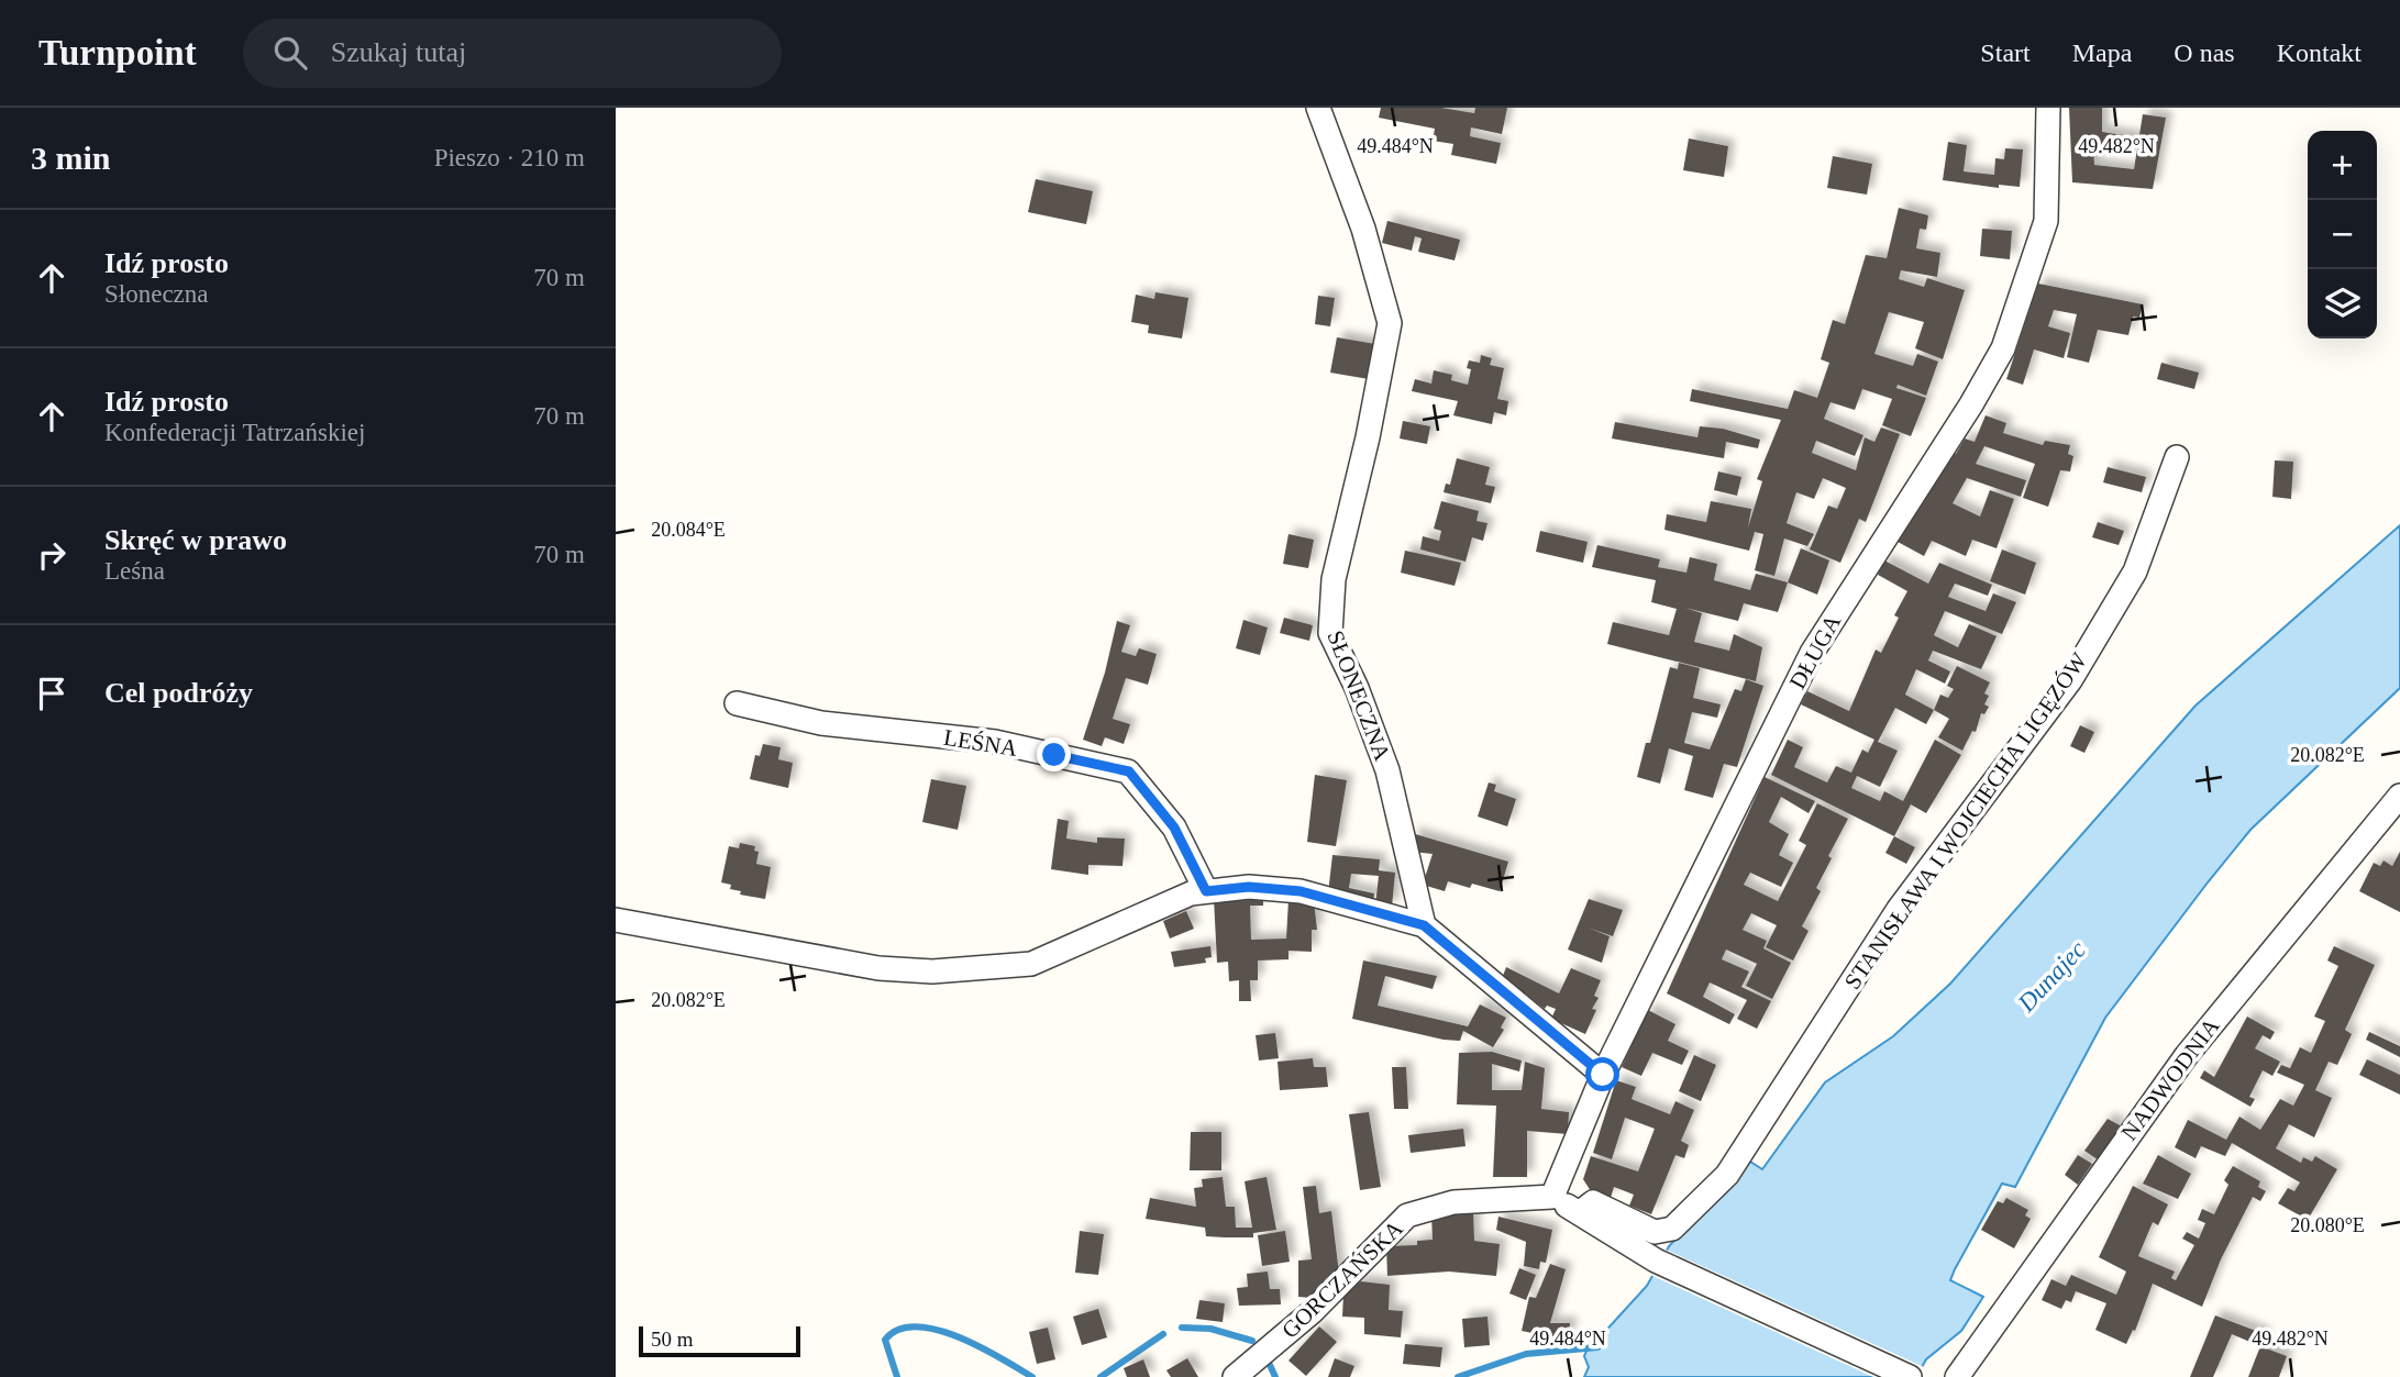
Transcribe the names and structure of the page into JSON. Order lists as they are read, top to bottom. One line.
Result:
{"streets":{"street":["DŁUGA","SŁONECZNA","LEŚNA","STANISŁAWA I WOJCIECHA LIGĘZÓW","NADWODNIA","GORCZAŃSKA"]},"crossings":[["DŁUGA","GORCZAŃSKA"]],"water":["Dunajec"],"scale_bar":"50 m","page":{"header":"Turnpoint","search":"Szukaj tutaj","nav":["Start","Mapa","O nas","Kontakt"],"heading":["3 min","Pieszo · 210 m"],"map_buttons":["+","−"],"list":[["Idź prosto","Słoneczna","70 m"],["Idź prosto","Konfederacji Tatrzańskiej","70 m"],["Skręć w prawo","Leśna","70 m"],"Cel podróży"],"scale":"50 m"},"coordinates":["49.484°N","49.482°N","20.084°E","20.082°E","20.080°E"]}
